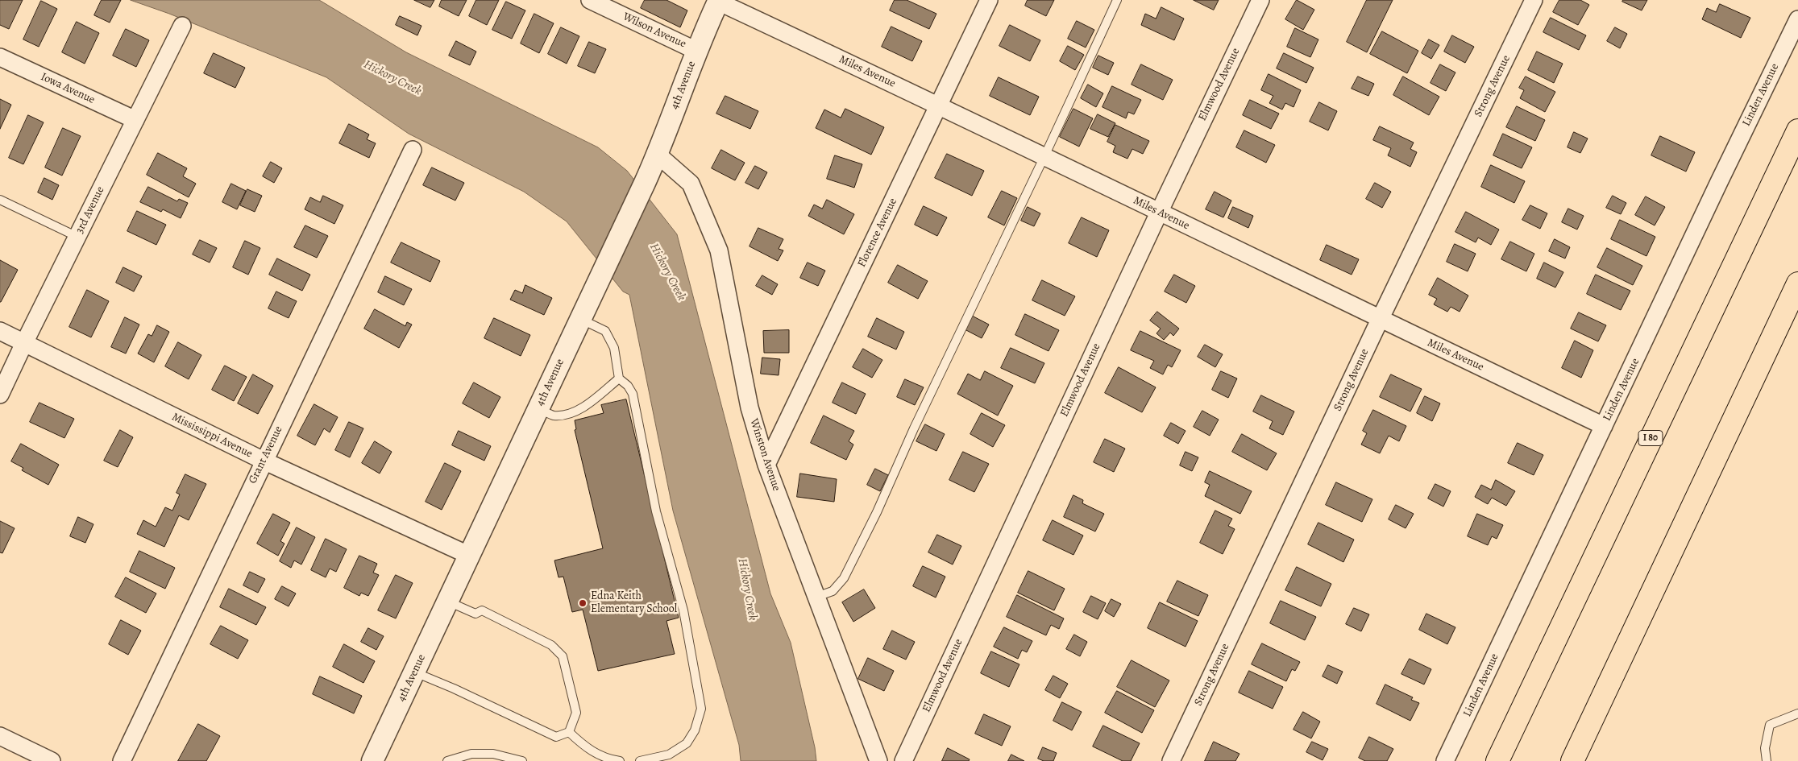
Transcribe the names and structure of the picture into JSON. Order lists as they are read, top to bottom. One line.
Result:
{"streets":{"highway":["I 80"],"street":["Wilson Avenue","Miles Avenue","Elmwood Avenue","4th Avenue","Strong Avenue","Iowa Avenue","Linden Avenue","3rd Avenue","Florence Avenue","Mississippi Avenue","Grant Avenue","Winston Avenue"]},"crossings":[["Wilson Avenue","4th Avenue"],["Miles Avenue","Elmwood Avenue"],["Miles Avenue","4th Avenue"],["Miles Avenue","Strong Avenue"],["Miles Avenue","Linden Avenue"],["Miles Avenue","Florence Avenue"],["4th Avenue","Mississippi Avenue"],["4th Avenue","Winston Avenue"],["Iowa Avenue","3rd Avenue"],["3rd Avenue","Mississippi Avenue"],["Florence Avenue","Winston Avenue"],["Mississippi Avenue","Grant Avenue"]],"water":["Hickory Creek"],"places":["Edna Keith Elementary School"]}
